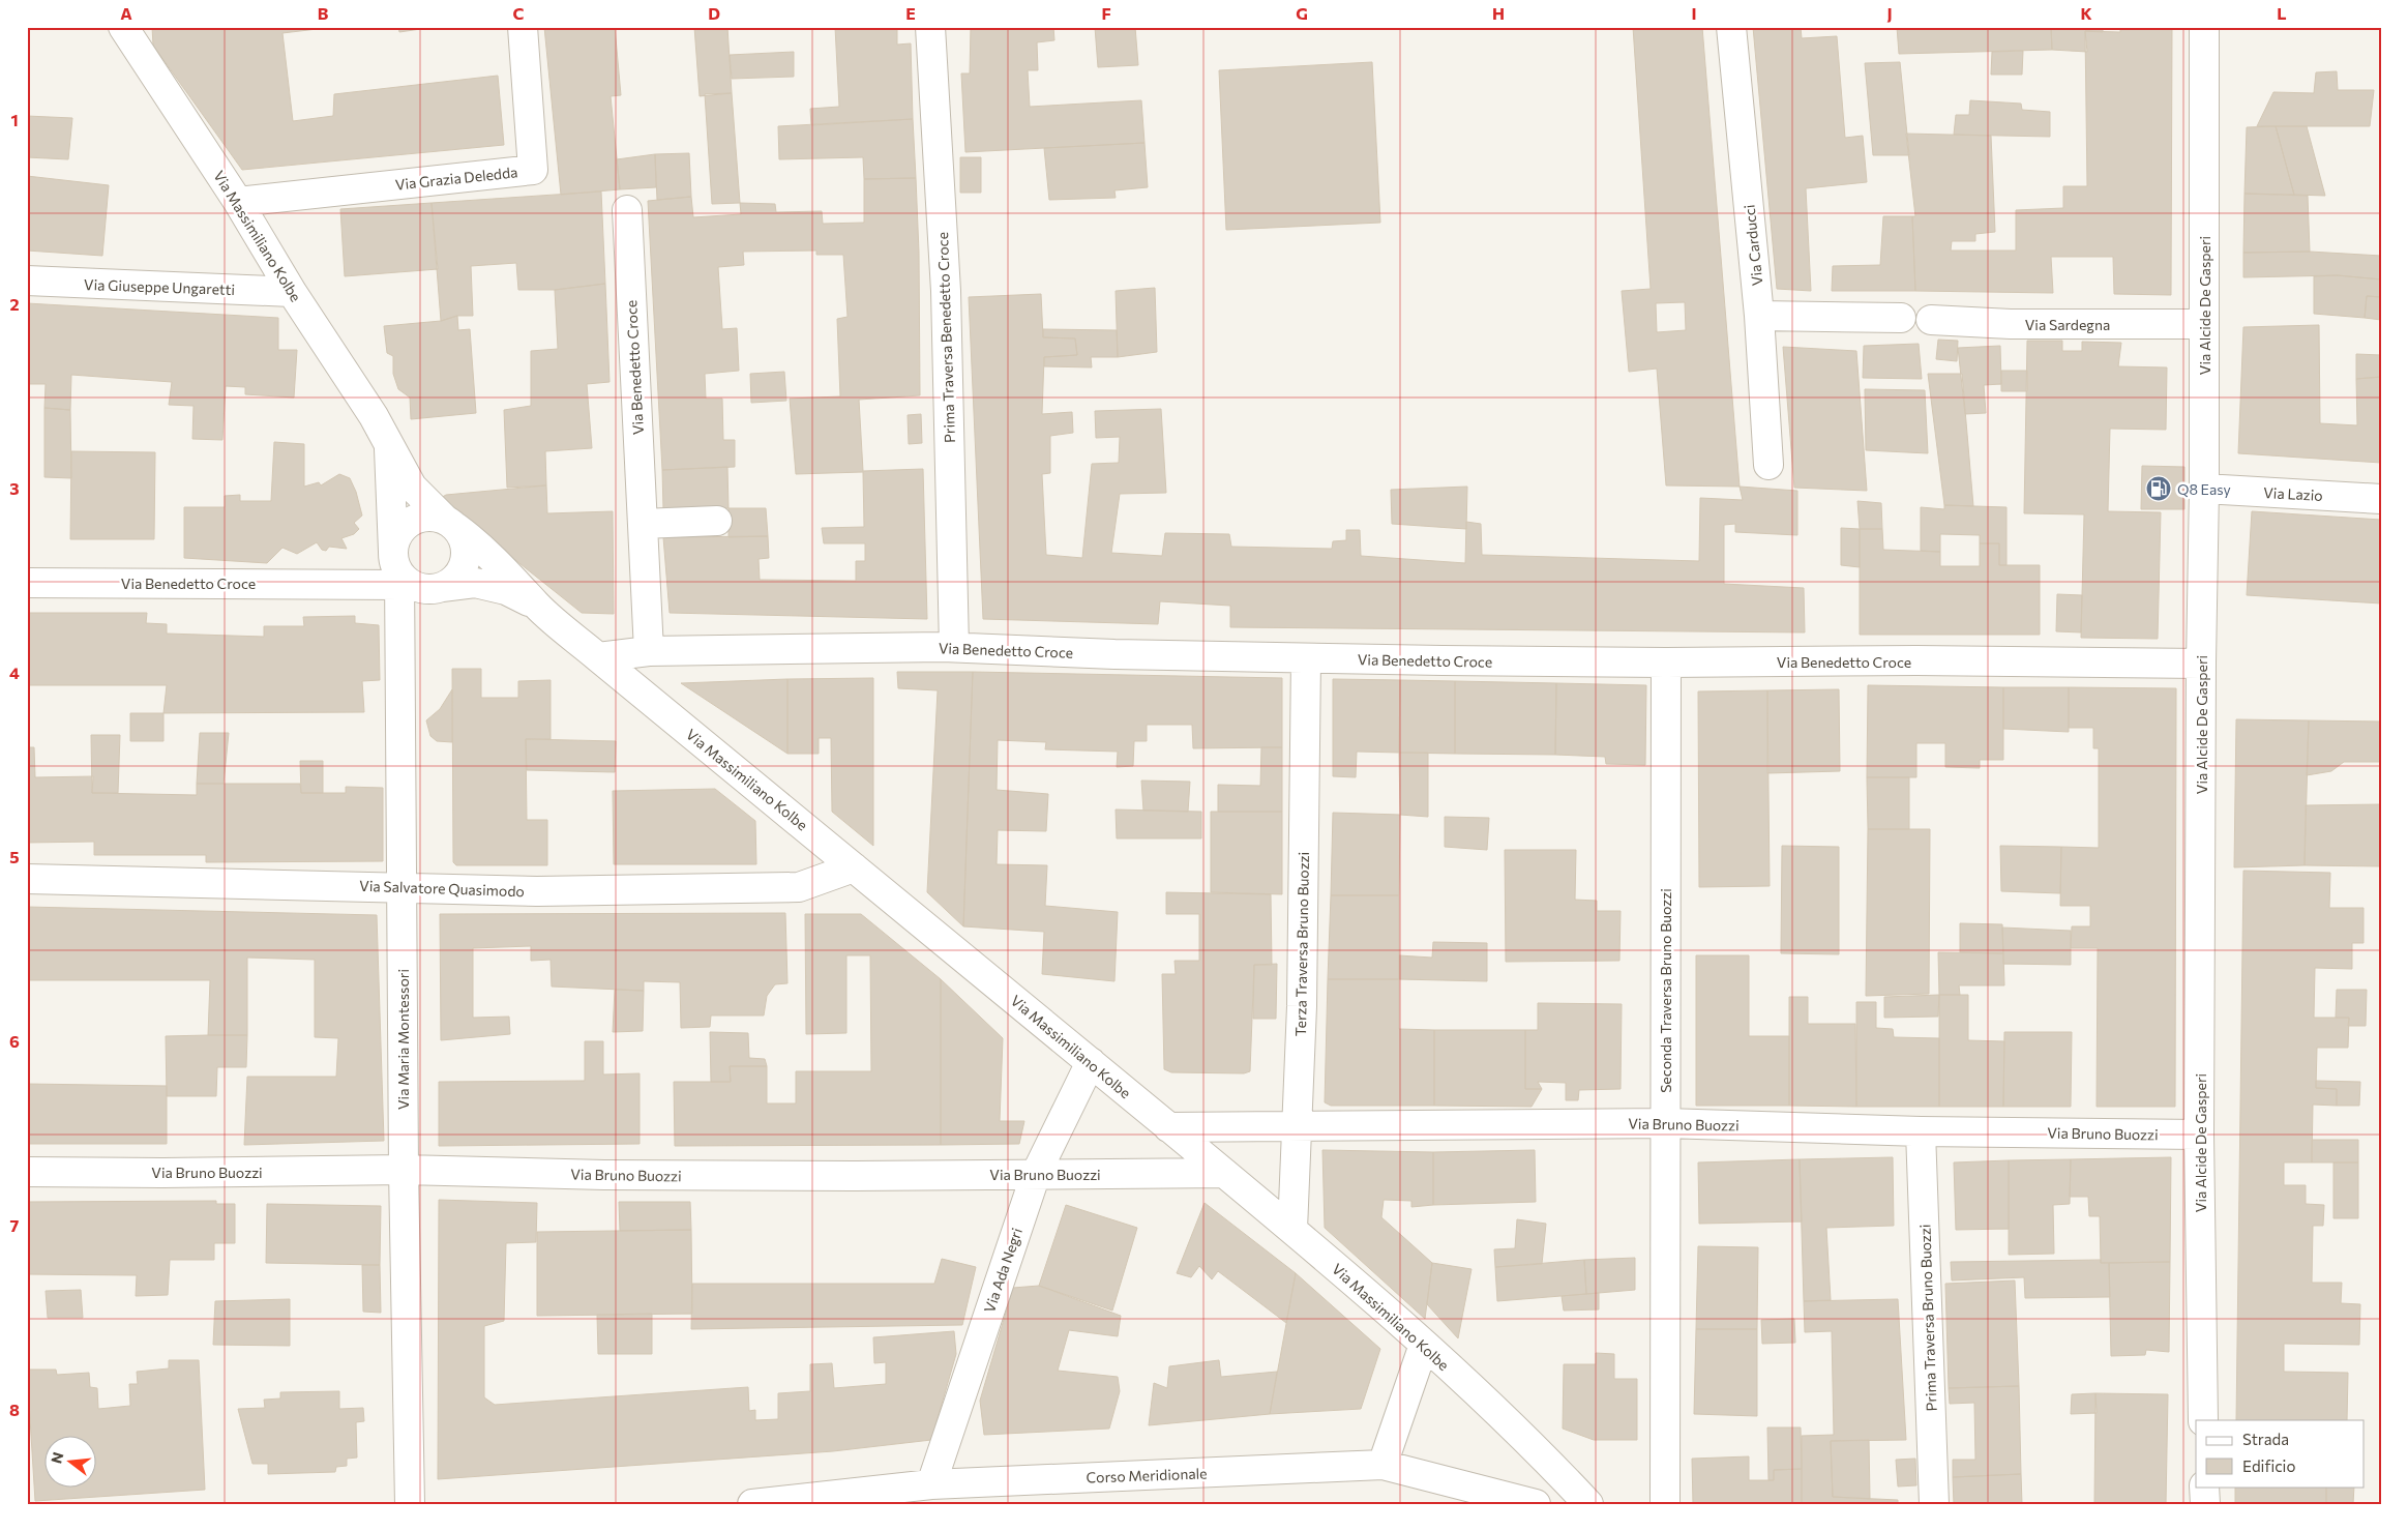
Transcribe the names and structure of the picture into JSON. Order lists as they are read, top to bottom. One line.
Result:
{"streets":{"street":["Via Grazia Deledda","Via Massimiliano Kolbe","Via Carducci","Via Giuseppe Ungaretti","Via Alcide De Gasperi","Via Sardegna","Prima Traversa Benedetto Croce","Via Benedetto Croce","Via Lazio","Via Salvatore Quasimodo","Terza Traversa Bruno Buozzi","Seconda Traversa Bruno Buozzi","Via Maria Montessori","Via Bruno Buozzi","Via Ada Negri","Prima Traversa Bruno Buozzi","Corso Meridionale"]},"crossings":[["Via Grazia Deledda","Via Massimiliano Kolbe"],["Via Massimiliano Kolbe","Via Giuseppe Ungaretti"],["Via Massimiliano Kolbe","Via Benedetto Croce"],["Via Massimiliano Kolbe","Via Salvatore Quasimodo"],["Via Massimiliano Kolbe","Terza Traversa Bruno Buozzi"],["Via Massimiliano Kolbe","Via Maria Montessori"],["Via Massimiliano Kolbe","Via Bruno Buozzi"],["Via Massimiliano Kolbe","Via Ada Negri"],["Via Alcide De Gasperi","Via Sardegna"],["Via Alcide De Gasperi","Via Benedetto Croce"],["Via Alcide De Gasperi","Via Lazio"],["Via Alcide De Gasperi","Via Bruno Buozzi"],["Prima Traversa Benedetto Croce","Via Benedetto Croce"],["Via Benedetto Croce","Terza Traversa Bruno Buozzi"],["Via Benedetto Croce","Seconda Traversa Bruno Buozzi"],["Via Benedetto Croce","Via Maria Montessori"],["Via Salvatore Quasimodo","Via Maria Montessori"],["Terza Traversa Bruno Buozzi","Via Bruno Buozzi"],["Seconda Traversa Bruno Buozzi","Via Bruno Buozzi"],["Via Maria Montessori","Via Bruno Buozzi"],["Via Bruno Buozzi","Via Ada Negri"],["Via Bruno Buozzi","Prima Traversa Bruno Buozzi"],["Via Ada Negri","Corso Meridionale"]],"places":{"fuel station":["Q8 Easy"]},"legend":["Strada","Edificio"],"north":"left","grid":{"columns":["A","B","C","D","E","F","G","H","I","J","K","L"],"rows":["1","2","3","4","5","6","7","8"]}}
